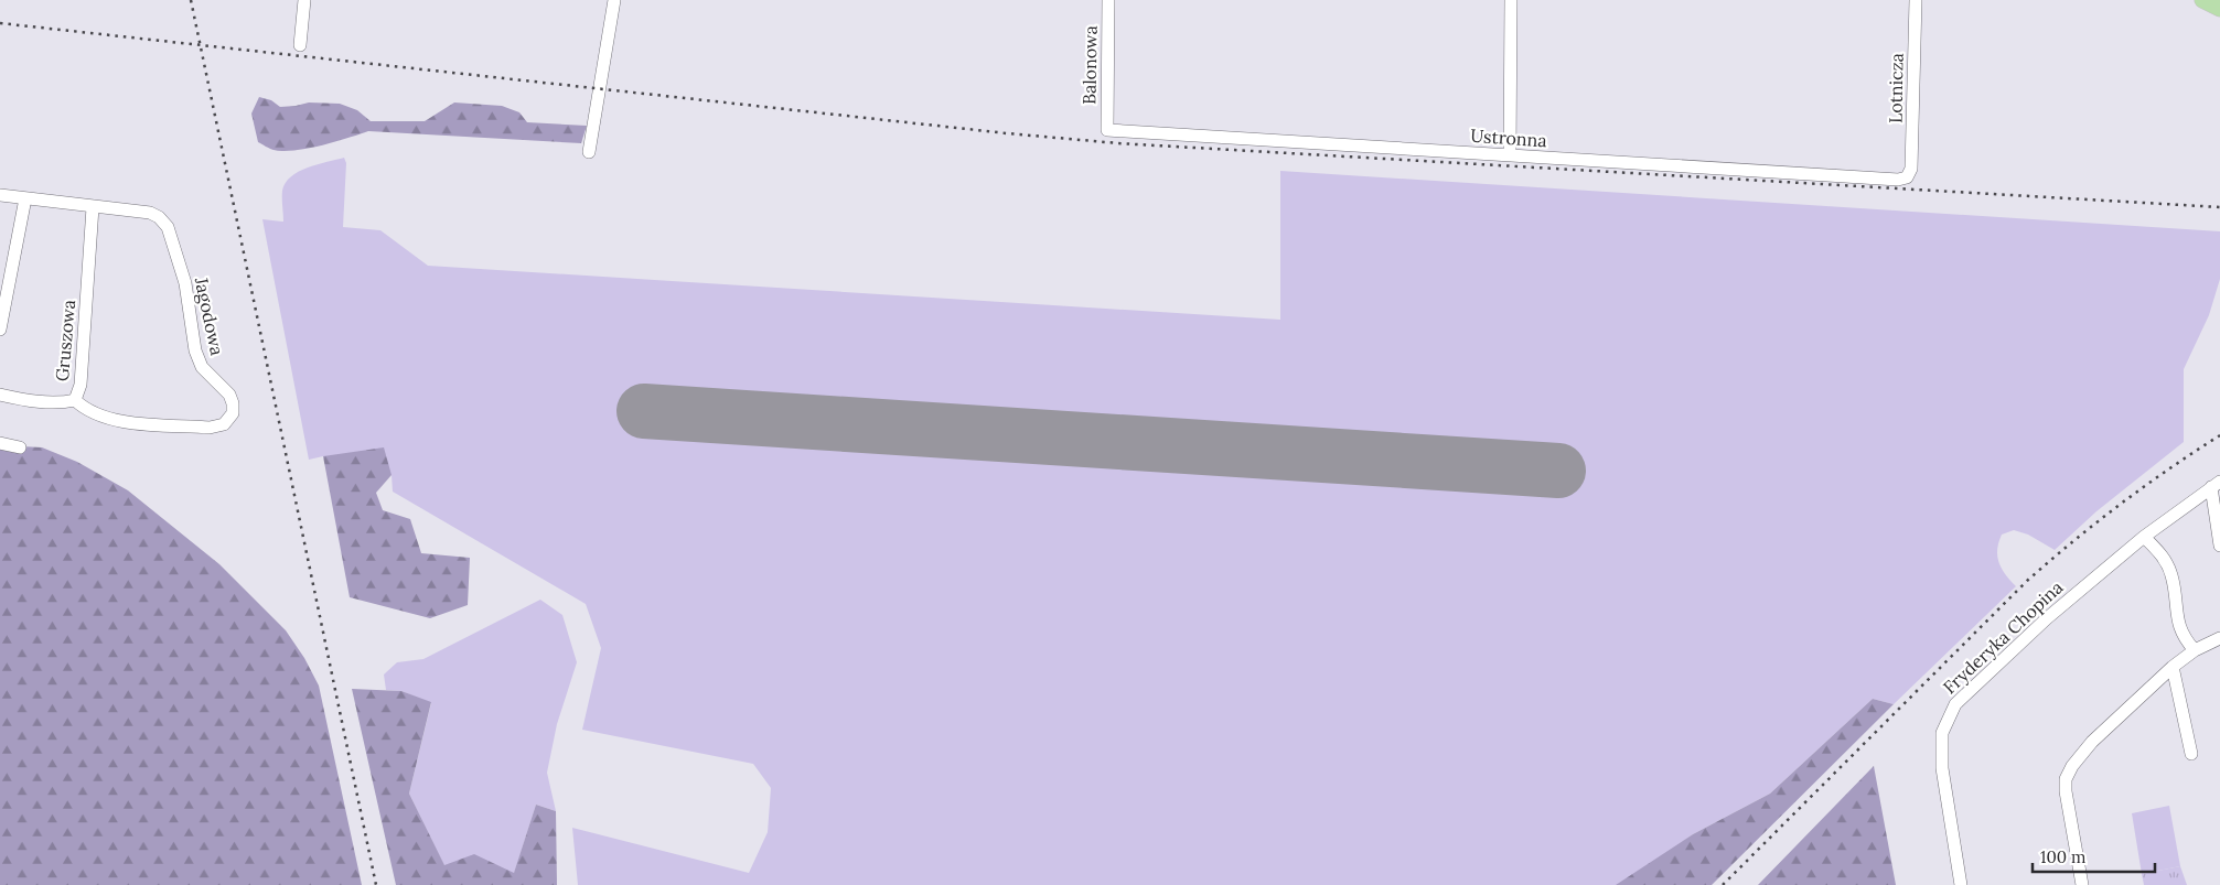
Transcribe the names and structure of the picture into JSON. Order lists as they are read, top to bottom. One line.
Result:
{"streets":{"street":["Balonowa","Lotnicza","Ustronna","Jagodowa","Gruszowa","Fryderyka Chopina"]},"crossings":[["Balonowa","Ustronna"],["Lotnicza","Ustronna"],["Jagodowa","Gruszowa"]],"scale_bar":"100 m"}
